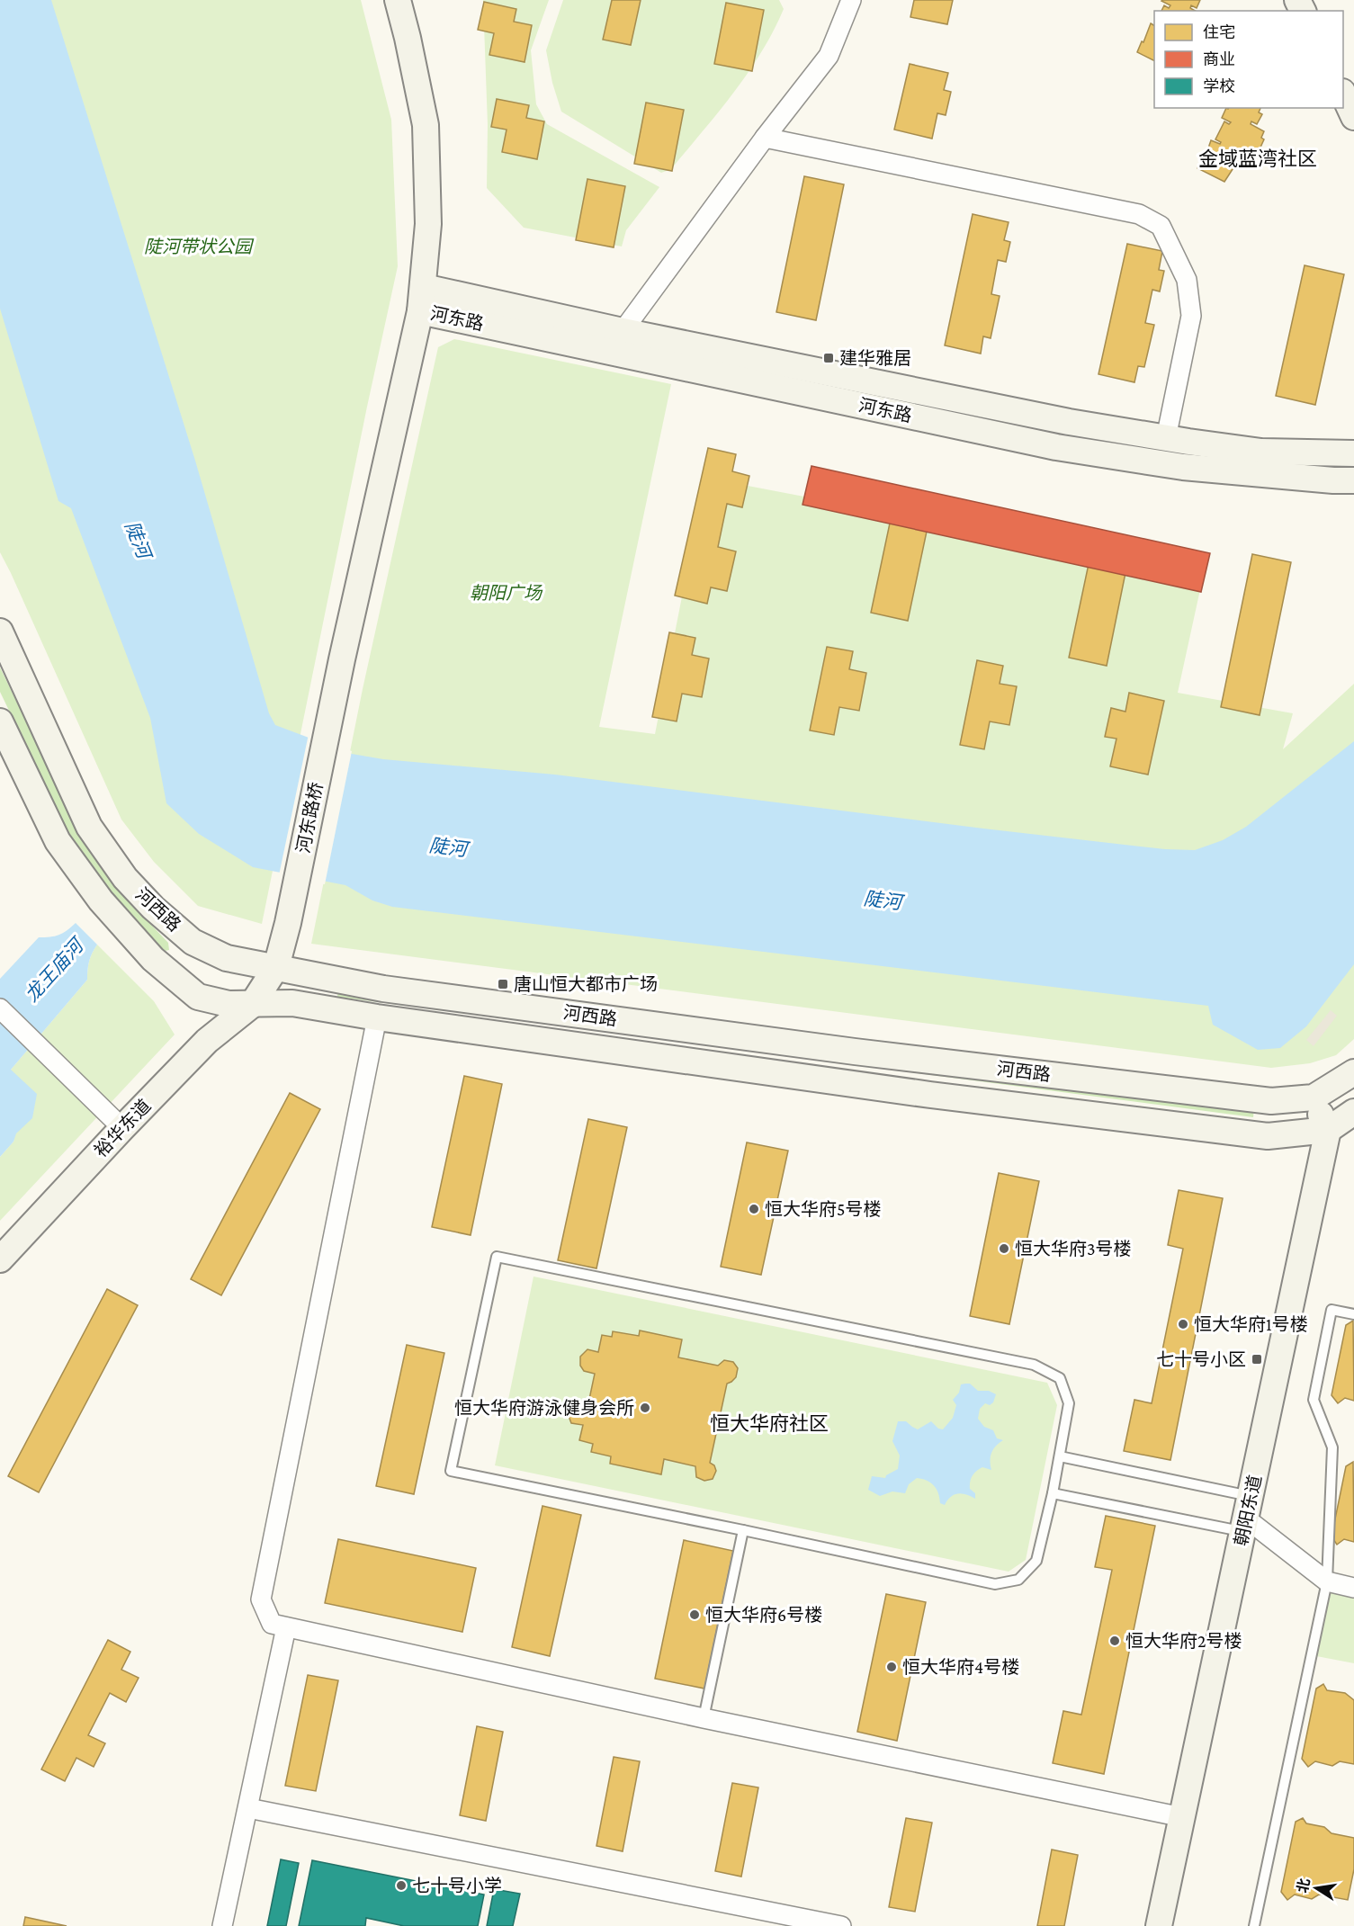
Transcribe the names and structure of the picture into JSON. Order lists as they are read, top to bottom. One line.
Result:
{"streets":{"street":["河东路","河东路桥","河西路","裕华东道","朝阳东道"]},"crossings":[["河东路","河东路桥"],["河东路桥","河西路"],["河东路桥","裕华东道"],["河西路","裕华东道"],["河西路","朝阳东道"]],"districts":["金域蓝湾社区","恒大华府社区"],"water":["陡河","龙王庙河"],"parks":["陡河带状公园","朝阳广场"],"places":{"transit":["建华雅居","唐山恒大都市广场","七十号小区"],"other":["恒大华府5号楼","恒大华府3号楼","恒大华府1号楼","恒大华府游泳健身会所","恒大华府6号楼","恒大华府2号楼","恒大华府4号楼","七十号小学"]},"legend":["住宅","商业","学校"],"north":"left"}
